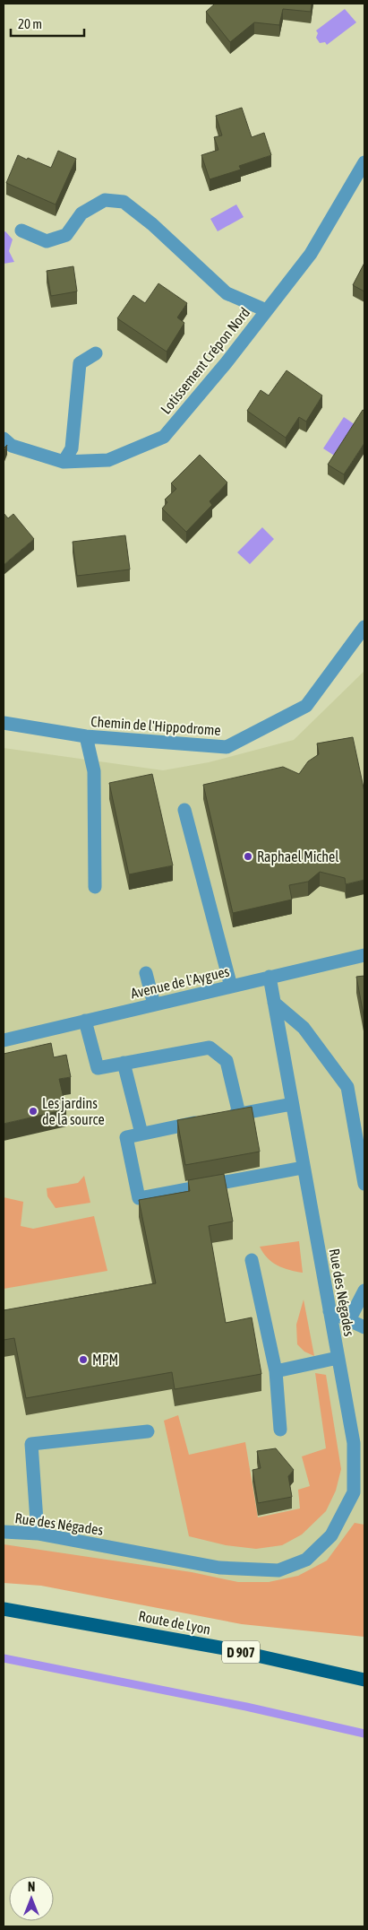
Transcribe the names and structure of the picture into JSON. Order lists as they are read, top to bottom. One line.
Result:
{"streets":{"main road":["Route de Lyon","D 907"],"street":["Lotissement Crépon Nord","Chemin de l'Hippodrome","Avenue de l'Aygues","Rue des Négades"]},"crossings":[["Avenue de l'Aygues","Rue des Négades"]],"places":["Raphael Michel","Les jardins de la source","MPM"],"scale_bar":"20 m","north":"top"}
